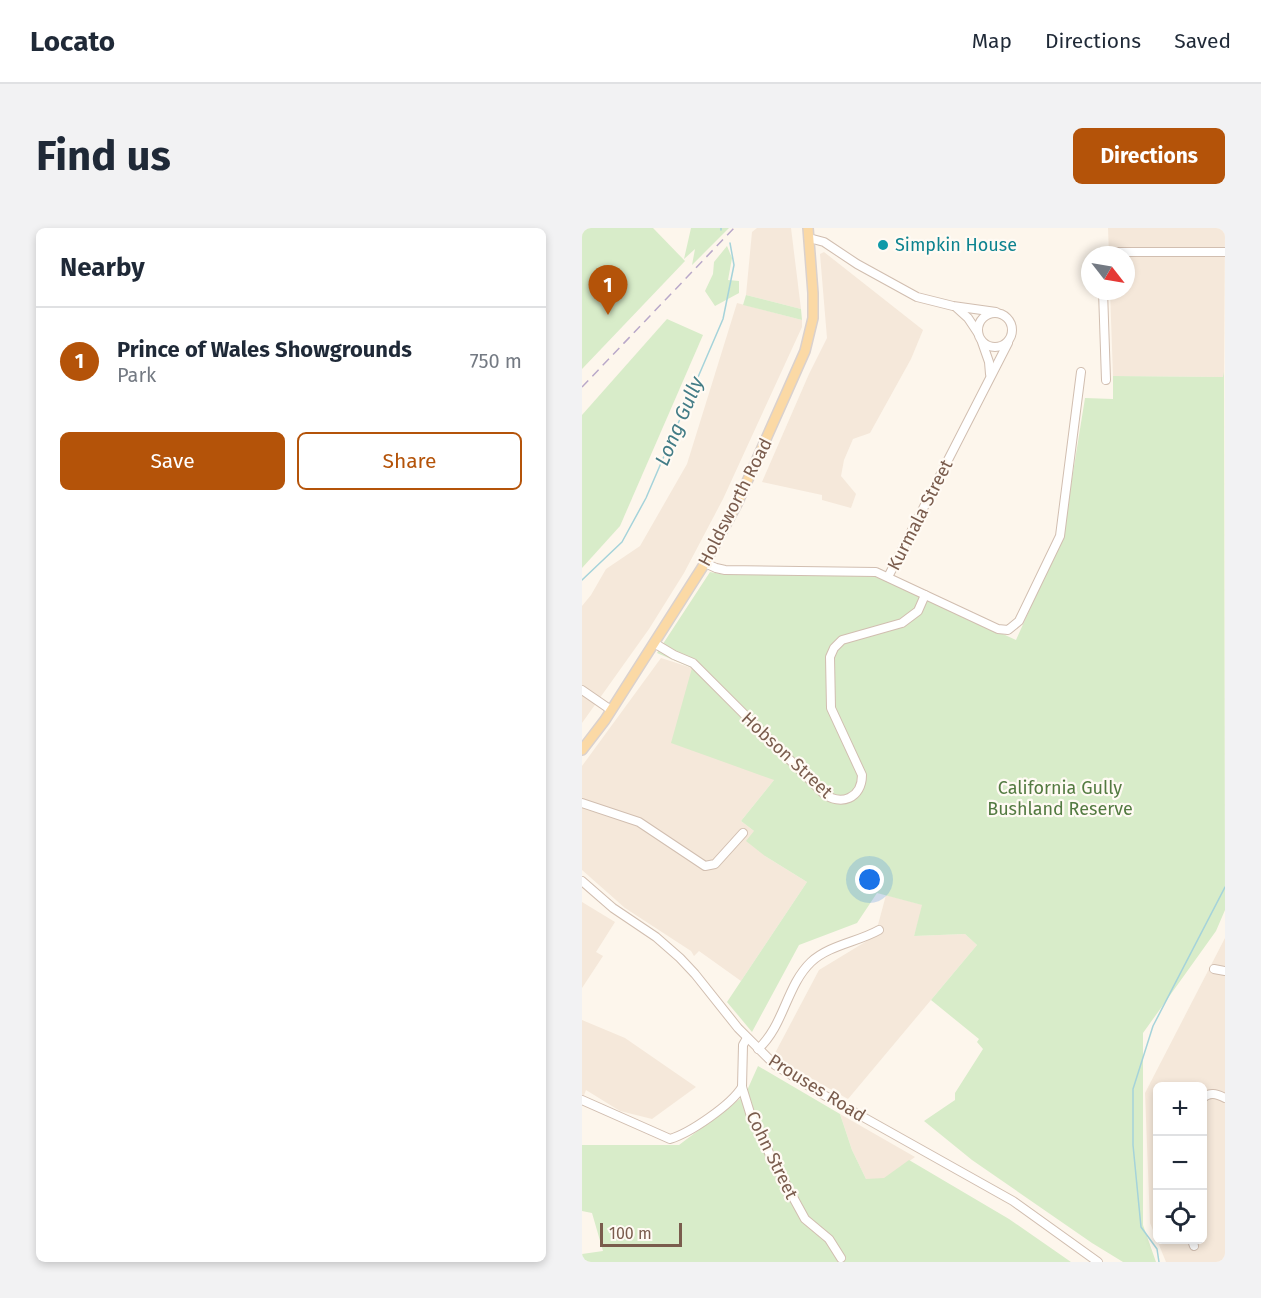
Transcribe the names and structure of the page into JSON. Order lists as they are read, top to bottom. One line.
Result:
{"streets":{"main road":["Holdsworth Road"],"street":["Kurmala Street","Hobson Street","Prouses Road","Cohn Street"]},"crossings":[["Holdsworth Road","Kurmala Street"],["Holdsworth Road","Hobson Street"],["Prouses Road","Cohn Street"]],"water":["Long Gully"],"parks":["California Gully Bushland Reserve"],"places":["Simpkin House"],"scale_bar":"100 m","north":"bottom right","page":{"header":"Locato","nav":["Map","Directions","Saved"],"buttons":["Directions",["Save","Share"]],"title":"Find us","heading":"Nearby","pins":"1","list":[{"mark":"1","name":"Prince of Wales Showgrounds","note":"Park","value":"750 m"}],"map_buttons":["+","−"],"scale":"100 m"}}
